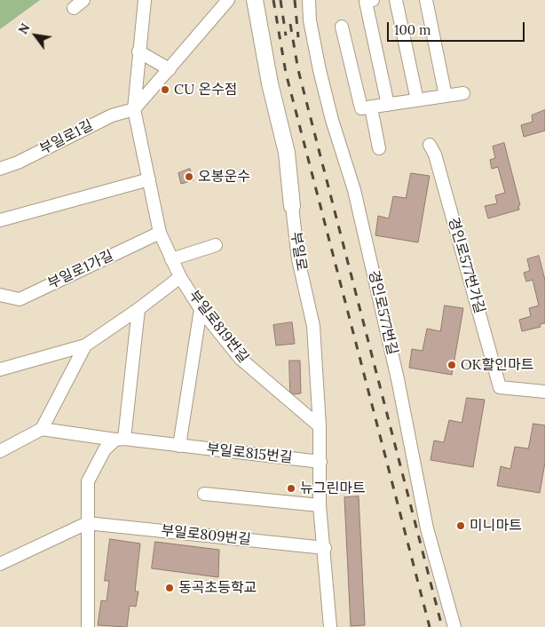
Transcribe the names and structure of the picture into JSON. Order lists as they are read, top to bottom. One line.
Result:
{"streets":{"main road":["부일로"],"street":["부일로1길","경인로577번가길","부일로1가길","경인로577번길","부일로819번길","부일로815번길","부일로809번길"]},"crossings":[["부일로","부일로819번길"],["부일로","부일로815번길"],["부일로","부일로809번길"]],"places":["CU 온수점","오봉운수","OK할인마트","뉴그린마트","미니마트","동곡초등학교"],"scale_bar":"100 m","north":"top left"}
